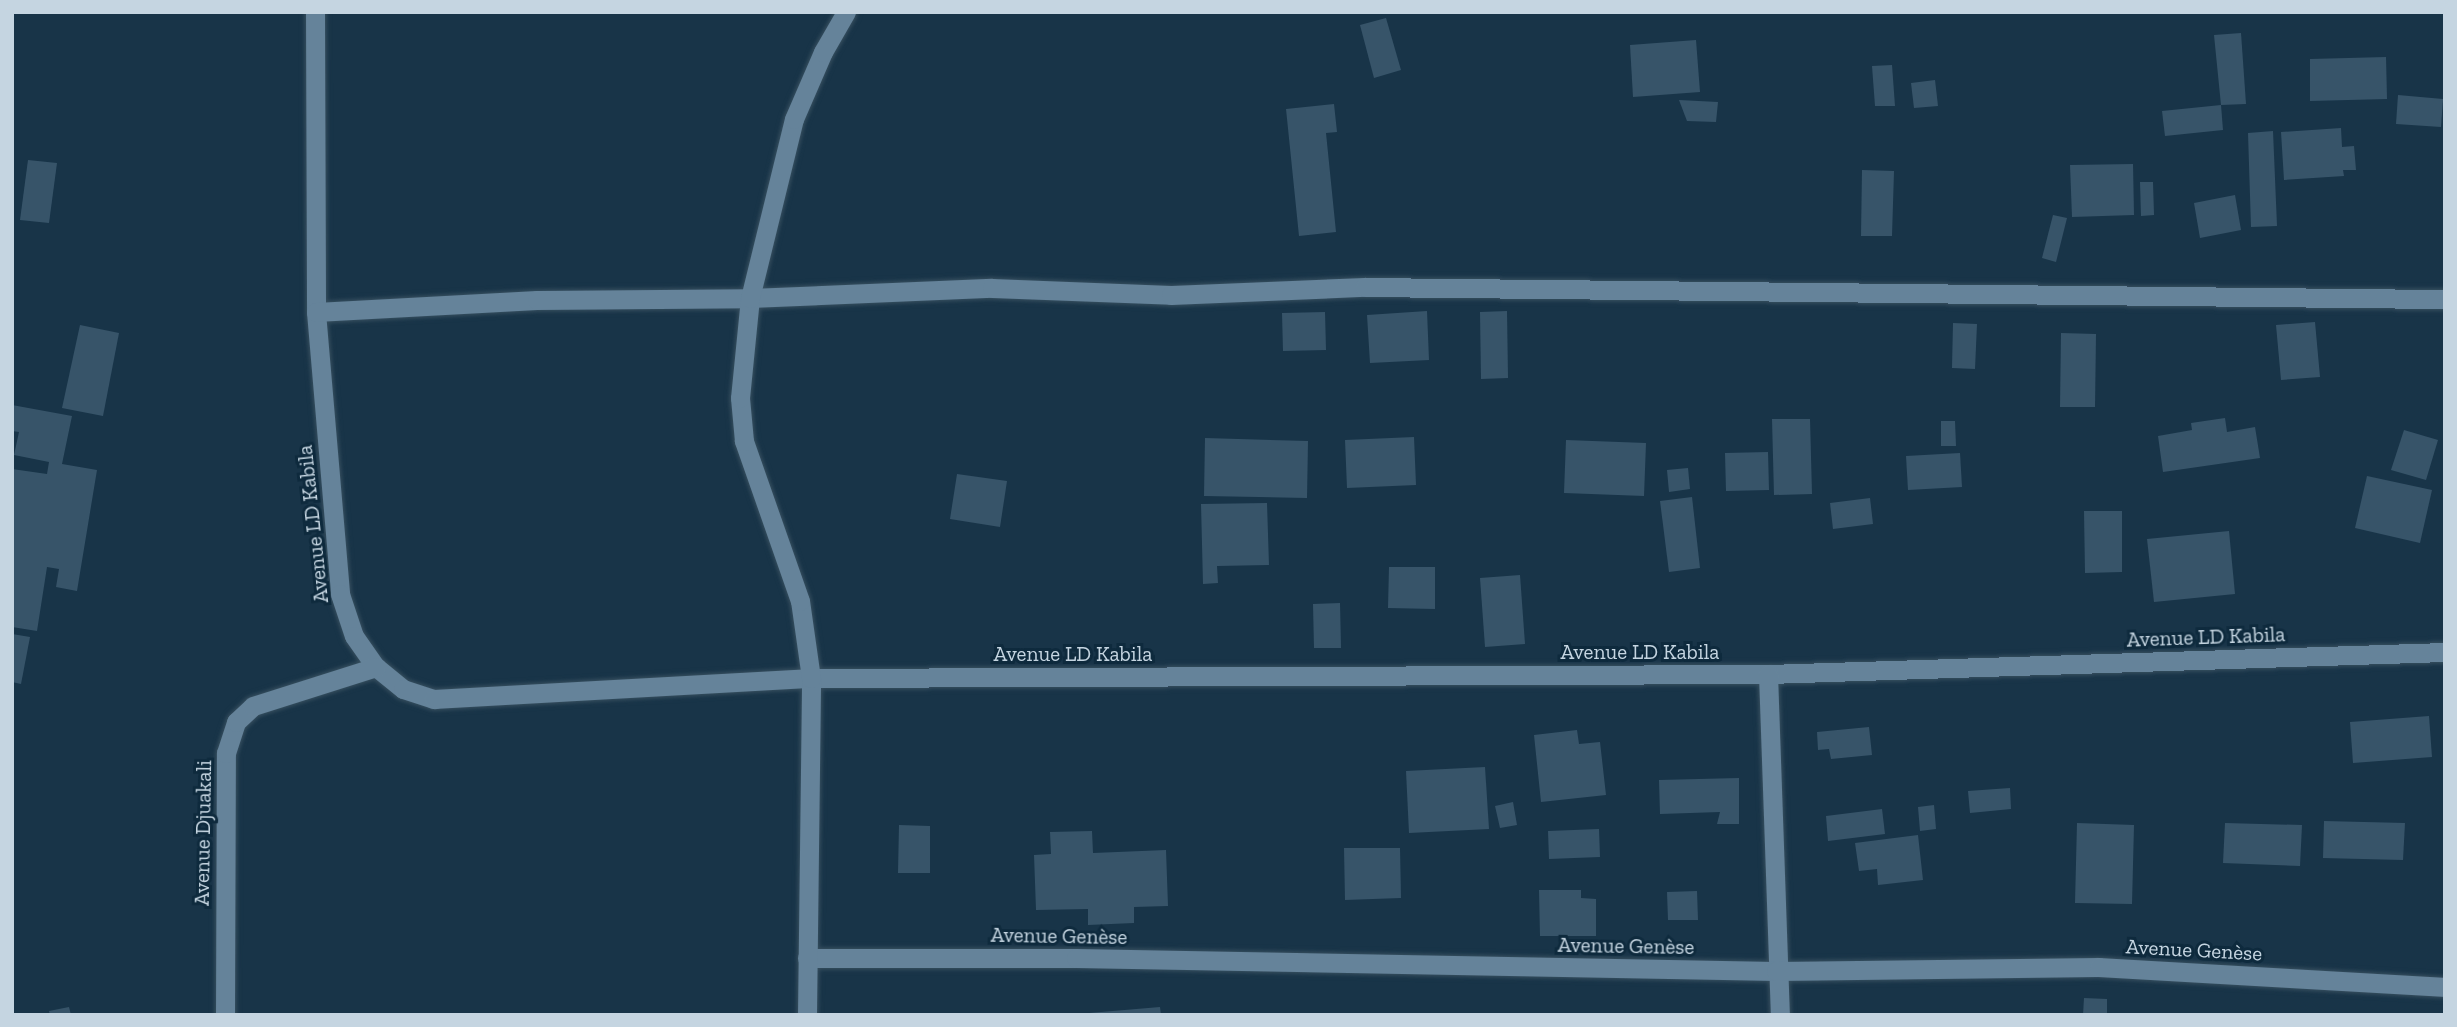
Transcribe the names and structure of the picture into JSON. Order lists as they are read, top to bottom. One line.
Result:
{"streets":{"street":["Avenue LD Kabila","Avenue Djuakali","Avenue Genèse"]},"crossings":[["Avenue LD Kabila","Avenue Djuakali"]]}
